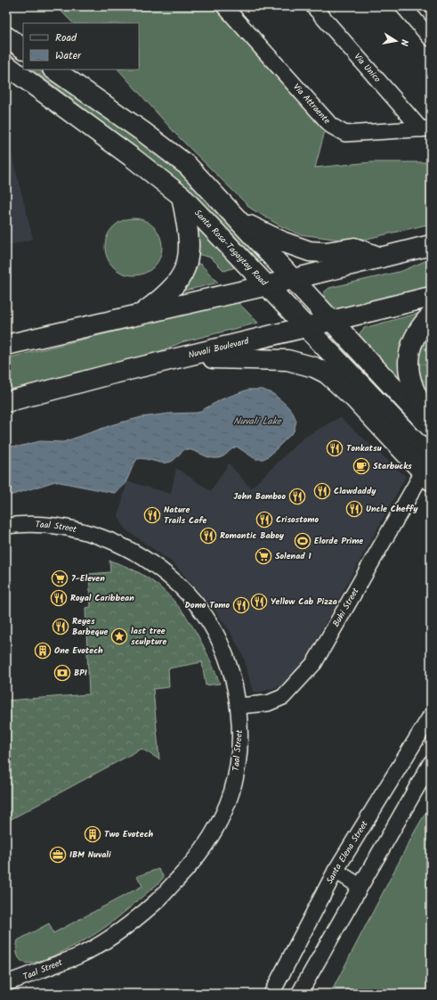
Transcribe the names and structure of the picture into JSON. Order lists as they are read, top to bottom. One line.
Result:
{"streets":{"main road":["Santa Rosa-Tagaytay Road","Nuvali Boulevard"],"street":["Via Unico","Via Attraente","Taal Street","Buhi Street","Santa Elena Street"]},"crossings":[["Via Unico","Via Attraente"],["Santa Rosa-Tagaytay Road","Nuvali Boulevard"],["Santa Rosa-Tagaytay Road","Buhi Street"],["Taal Street","Buhi Street"]],"water":["Nuvali Lake"],"places":{"restaurant":["Tonkatsu","Clawdaddy","John Bamboo","Uncle Cheffy","Nature Trails Cafe","Crisostomo","Romantic Baboy","Royal Caribbean","Yellow Cab Pizza","Domo Tomo","Reyes Barbeque"],"cafe":["Starbucks"],"sports":["Elorde Prime"],"supermarket":["Solenad 1","7-Eleven"],"place":["last tree sculpture"],"building":["One Evotech","Two Evotech"],"bank":["BPI"],"office":["IBM Nuvali"]},"legend":["Road","Water"],"north":"right"}
